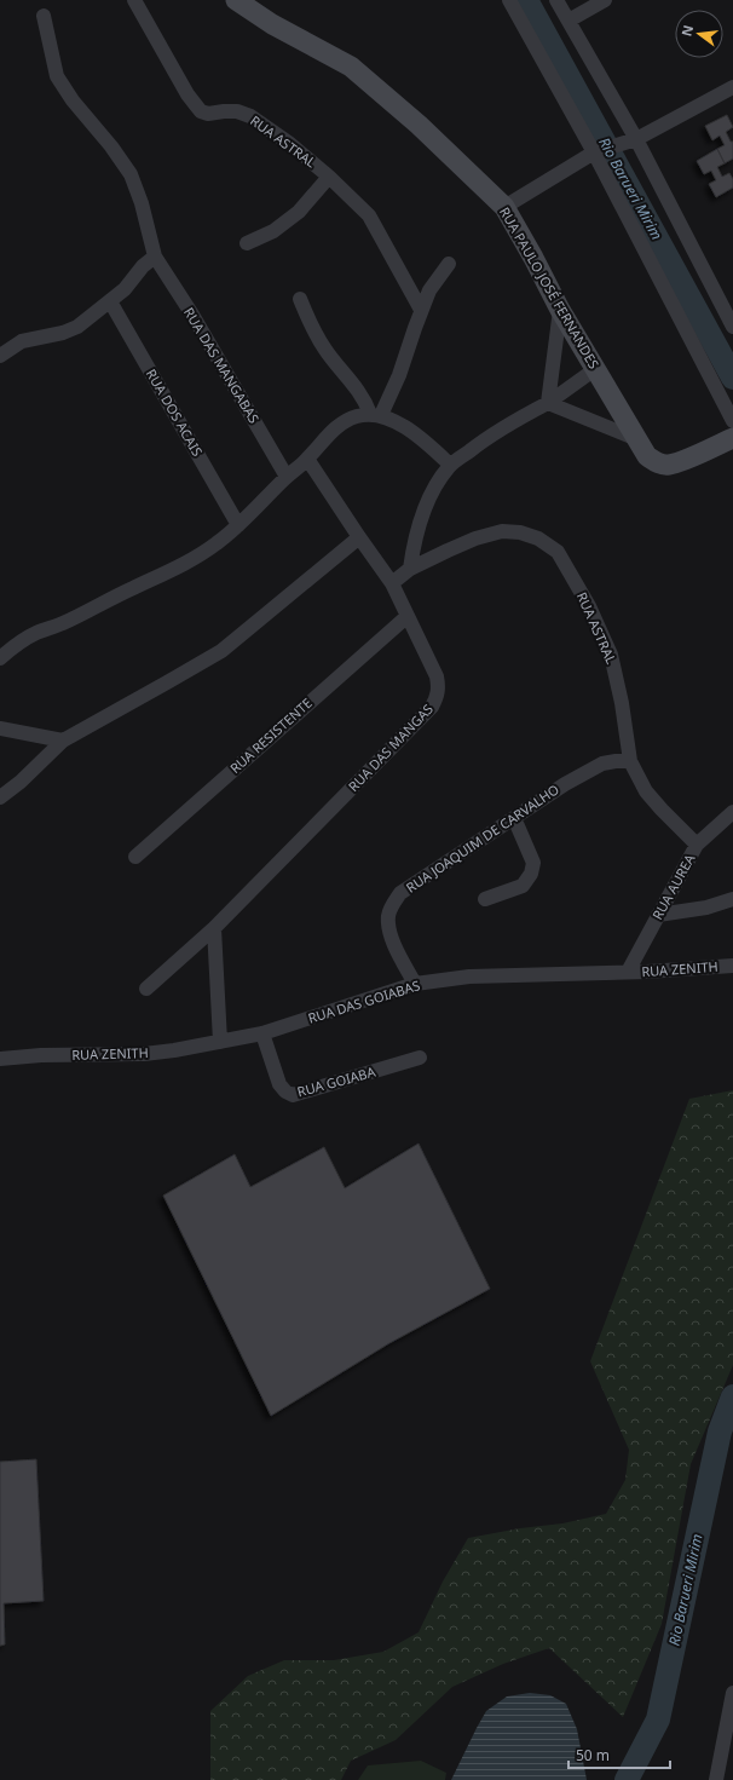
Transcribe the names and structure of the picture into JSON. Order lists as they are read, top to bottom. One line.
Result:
{"streets":{"main road":["RUA PAULO JOSÉ FERNANDES"],"street":["RUA ASTRAL","RUA DAS MANGABAS","RUA DOS ACAIS","RUA RESISTENTE","RUA DAS MANGAS","RUA JOAQUIM DE CARVALHO","RUA AUREA","RUA ZENITH","RUA DAS GOIABAS","RUA GOIABA"]},"crossings":[["RUA ASTRAL","RUA DAS MANGAS"],["RUA ASTRAL","RUA JOAQUIM DE CARVALHO"],["RUA ASTRAL","RUA AUREA"],["RUA RESISTENTE","RUA DAS MANGAS"],["RUA JOAQUIM DE CARVALHO","RUA DAS GOIABAS"],["RUA AUREA","RUA ZENITH"],["RUA AUREA","RUA DAS GOIABAS"],["RUA ZENITH","RUA DAS GOIABAS"],["RUA DAS GOIABAS","RUA GOIABA"]],"water":["Rio Barueri Mirim"],"scale_bar":"50 m","north":"left"}
